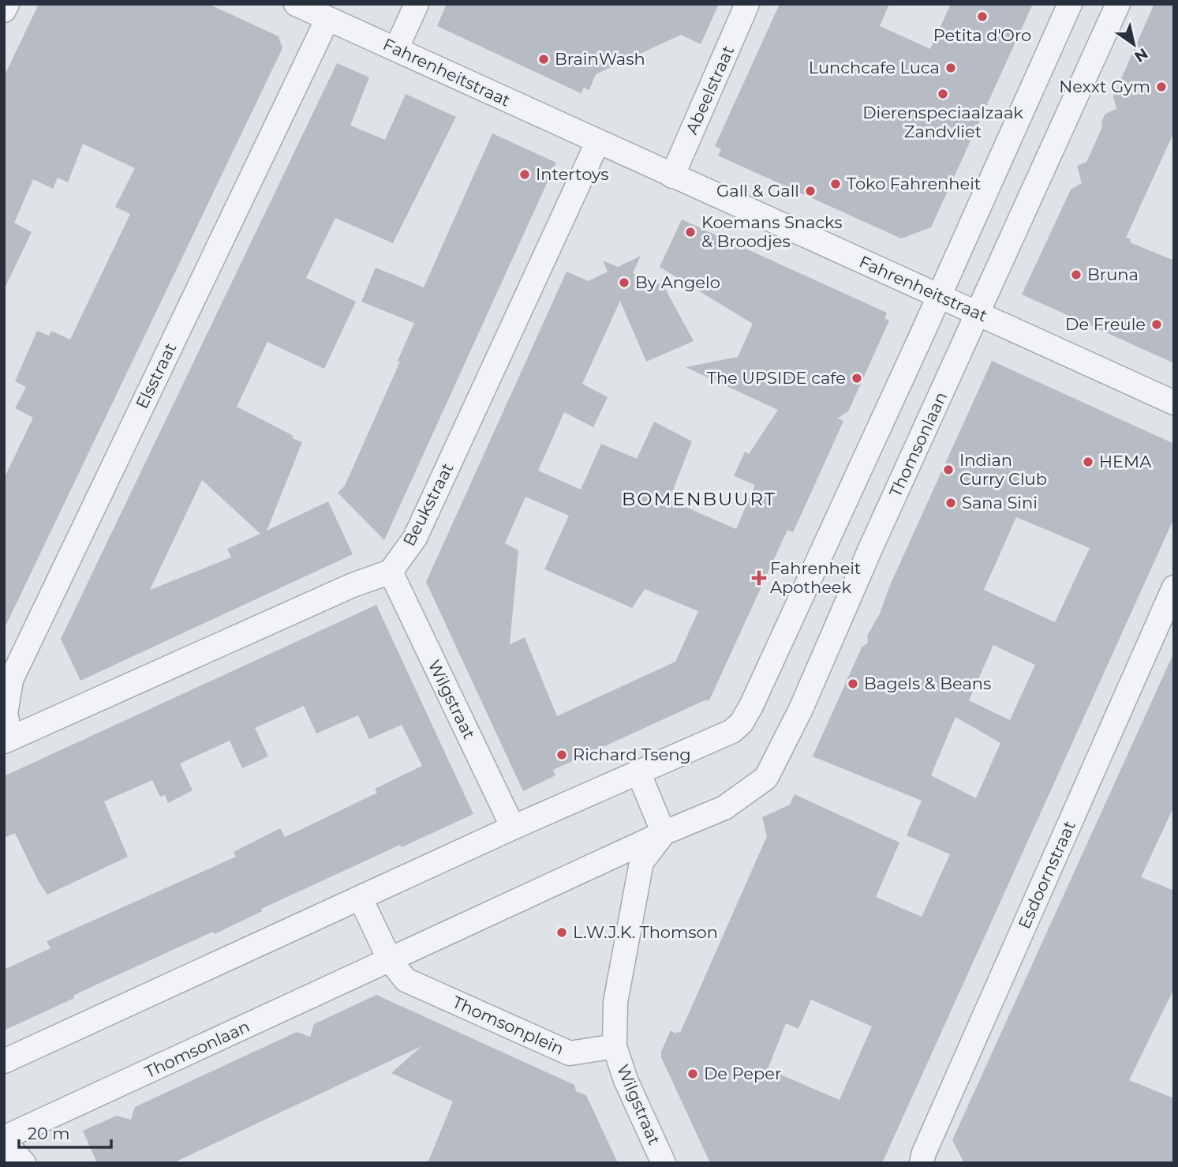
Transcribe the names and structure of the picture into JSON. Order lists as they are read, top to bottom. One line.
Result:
{"streets":{"street":["Fahrenheitstraat","Abeelstraat","Elsstraat","Thomsonlaan","Beukstraat","Wilgstraat","Esdoornstraat","Thomsonplein"]},"crossings":[["Fahrenheitstraat","Abeelstraat"],["Fahrenheitstraat","Elsstraat"],["Fahrenheitstraat","Thomsonlaan"],["Fahrenheitstraat","Beukstraat"],["Thomsonlaan","Thomsonplein"],["Beukstraat","Wilgstraat"],["Wilgstraat","Thomsonplein"]],"districts":["BOMENBUURT"],"places":{"other":["Petita d'Oro","BrainWash","Lunchcafe Luca","Nexxt Gym","Dierenspeciaalzaak Zandvliet","Intertoys","Toko Fahrenheit","Gall & Gall","Koemans Snacks & Broodjes","Bruna","By Angelo","De Freule","The UPSIDE cafe","HEMA","Indian Curry Club","Sana Sini","Bagels & Beans","Richard Tseng","L.W.J.K. Thomson","De Peper"],"health":["Fahrenheit Apotheek"]},"scale_bar":"20 m","north":"bottom right"}
